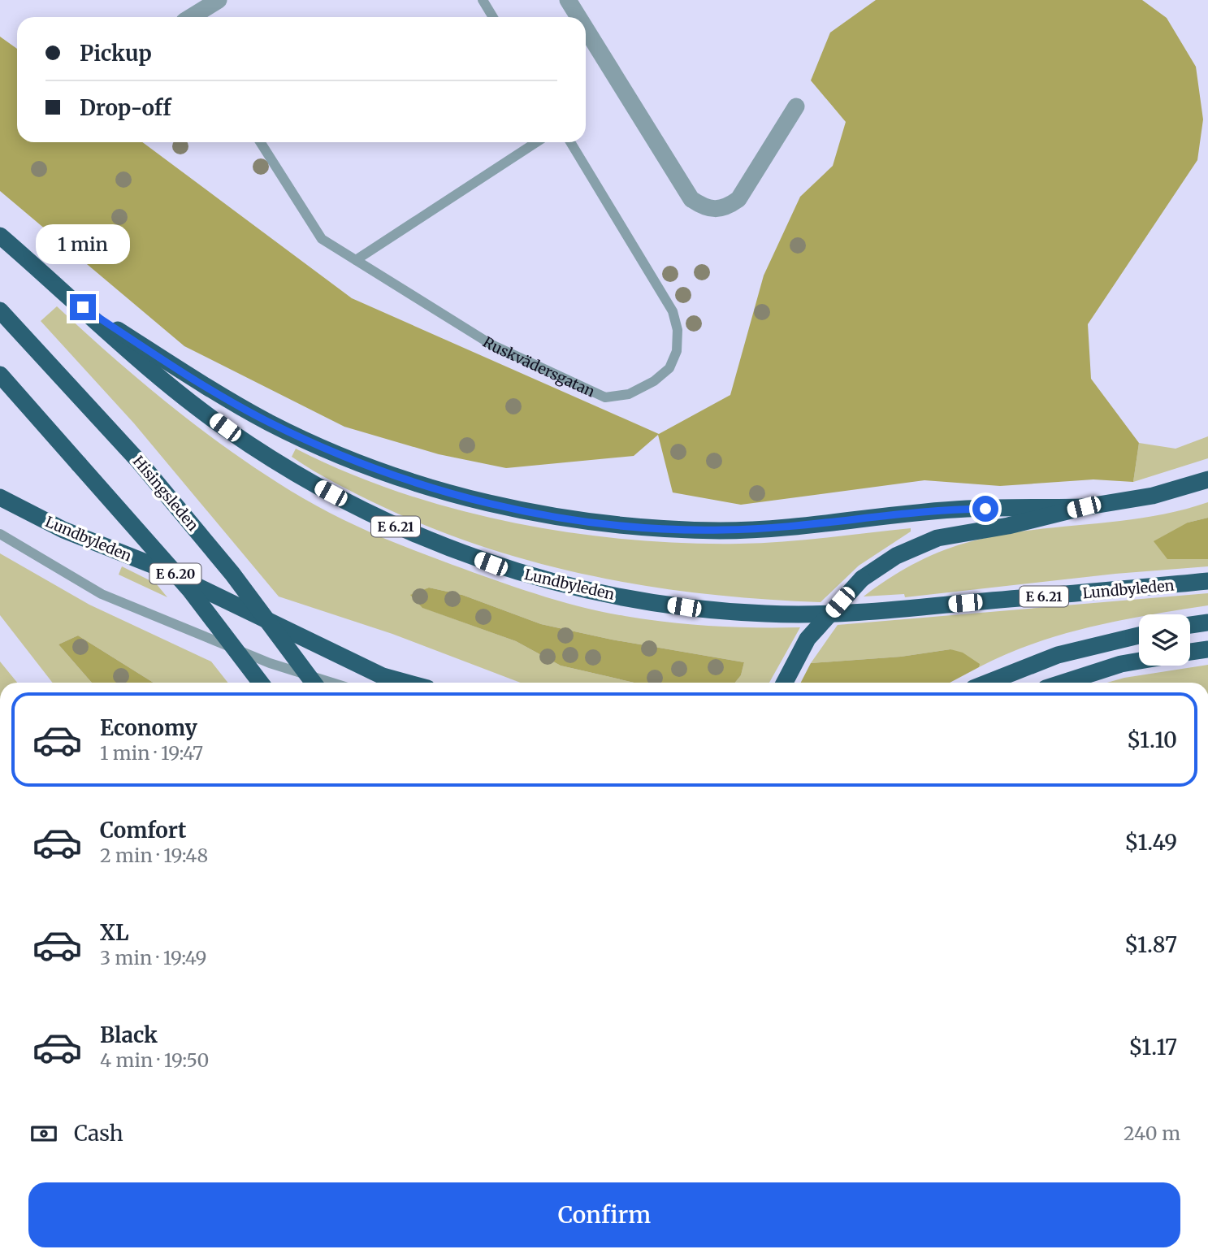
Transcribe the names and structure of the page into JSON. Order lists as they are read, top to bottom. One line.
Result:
{"streets":{"highway":["Hisingsleden","E 6.21","Lundbyleden","E 6.20"],"lane":["Ruskvädersgatan"]},"page":{"banner":["Pickup","Drop-off"],"bubble":"1 min","list":[{"name":"Economy","note":"1 min · 19:47","value":"$1.10"},{"name":"Comfort","note":"2 min · 19:48","value":"$1.49"},{"name":"XL","note":"3 min · 19:49","value":"$1.87"},{"name":"Black","note":"4 min · 19:50","value":"$1.17"}],"pay":["Cash","240 m"],"buttons":"Confirm"}}
